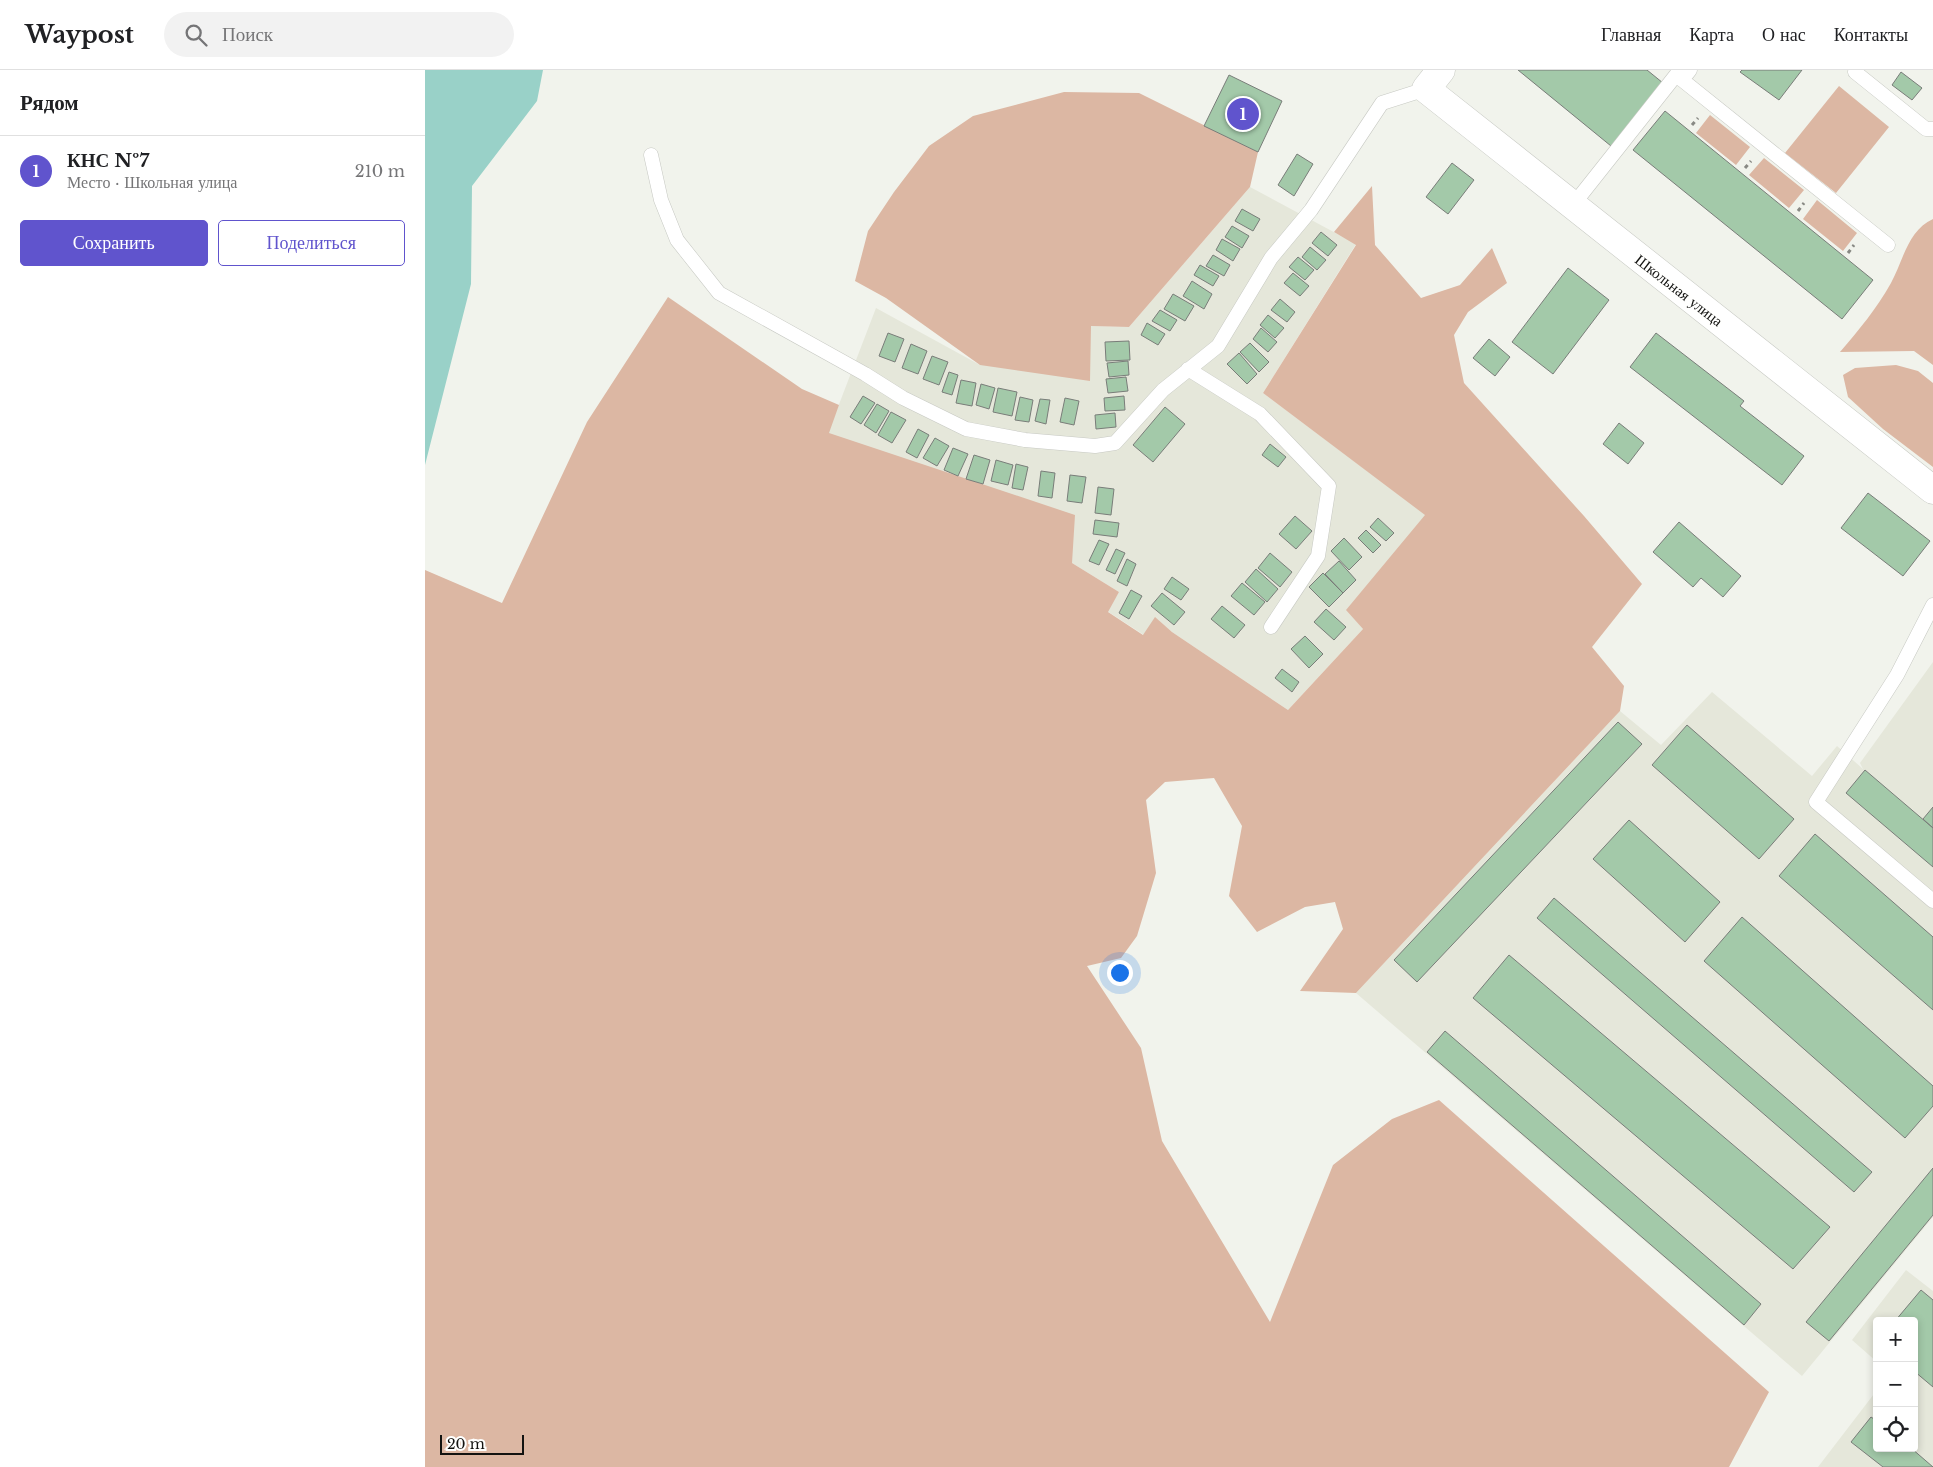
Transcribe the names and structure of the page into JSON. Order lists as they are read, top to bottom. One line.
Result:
{"streets":{"street":["Школьная улица"]},"scale_bar":"20 m","page":{"header":"Waypost","search":"Поиск","nav":["Главная","Карта","О нас","Контакты"],"heading":"Рядом","pins":"1","list":[{"mark":"1","name":"КНС №7","note":"Место · Школьная улица","value":"210 m"}],"buttons":["Сохранить","Поделиться"],"map_buttons":["+","−"],"scale":"20 m"}}
